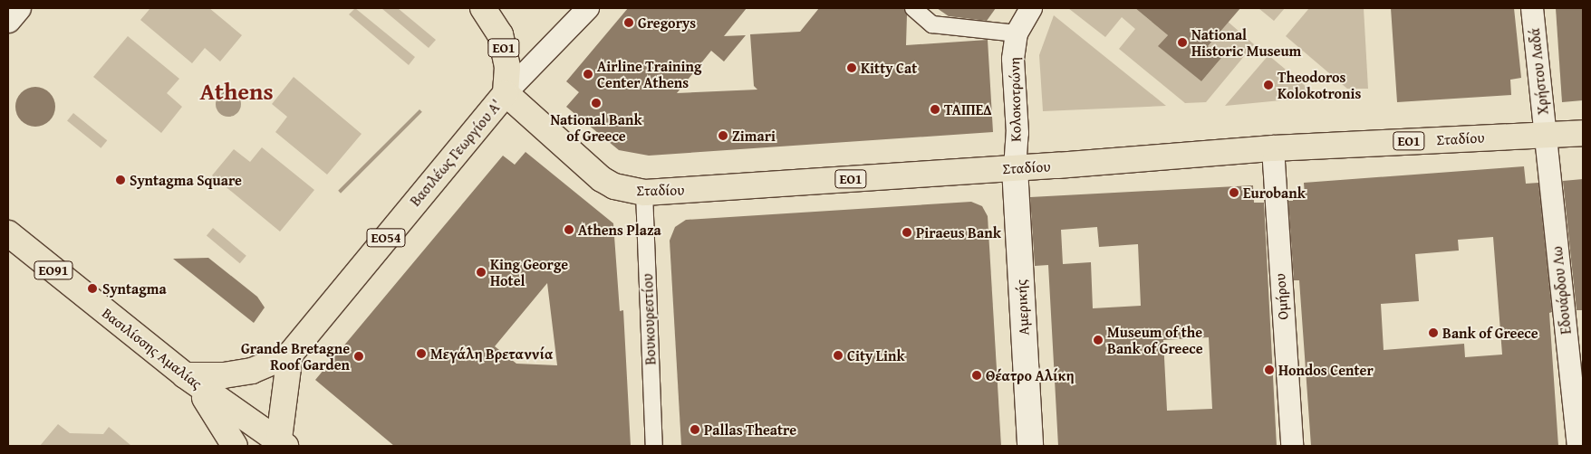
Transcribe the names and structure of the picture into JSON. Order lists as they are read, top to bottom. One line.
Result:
{"streets":{"main road":["ΕΟ1","Σταδίου","Βασιλέως Γεωργίου Α'","ΕΟ54","ΕΟ91","Βασιλίσσης Αμαλίας"],"street":["Χρήστου Λαδά","Κολοκοτρώνη","Εδουάρδου Λω","Ομήρου","Αμερικής","Βουκουρεστίου"]},"crossings":[["ΕΟ1","Σταδίου"],["ΕΟ1","Βασιλέως Γεωργίου Α'"],["Χρήστου Λαδά","Σταδίου"],["Χρήστου Λαδά","Εδουάρδου Λω"],["Κολοκοτρώνη","Σταδίου"],["Κολοκοτρώνη","Αμερικής"],["Σταδίου","Βασιλέως Γεωργίου Α'"],["Σταδίου","Εδουάρδου Λω"],["Σταδίου","Ομήρου"],["Σταδίου","Αμερικής"],["Σταδίου","Βουκουρεστίου"]],"districts":["Athens"],"places":["Gregorys","National Historic Museum","Kitty Cat","Airline Training Center Athens","Theodoros Kolokotronis","National Bank of Greece","ΤΑΙΠΕΔ","Zimari","Syntagma Square","Eurobank","Athens Plaza","Piraeus Bank","King George Hotel","Syntagma","Bank of Greece","Museum of the Bank of Greece","Μεγάλη Βρεταννία","City Link","Grande Bretagne Roof Garden","Hondos Center","Θέατρο Αλίκη","Pallas Theatre"]}
